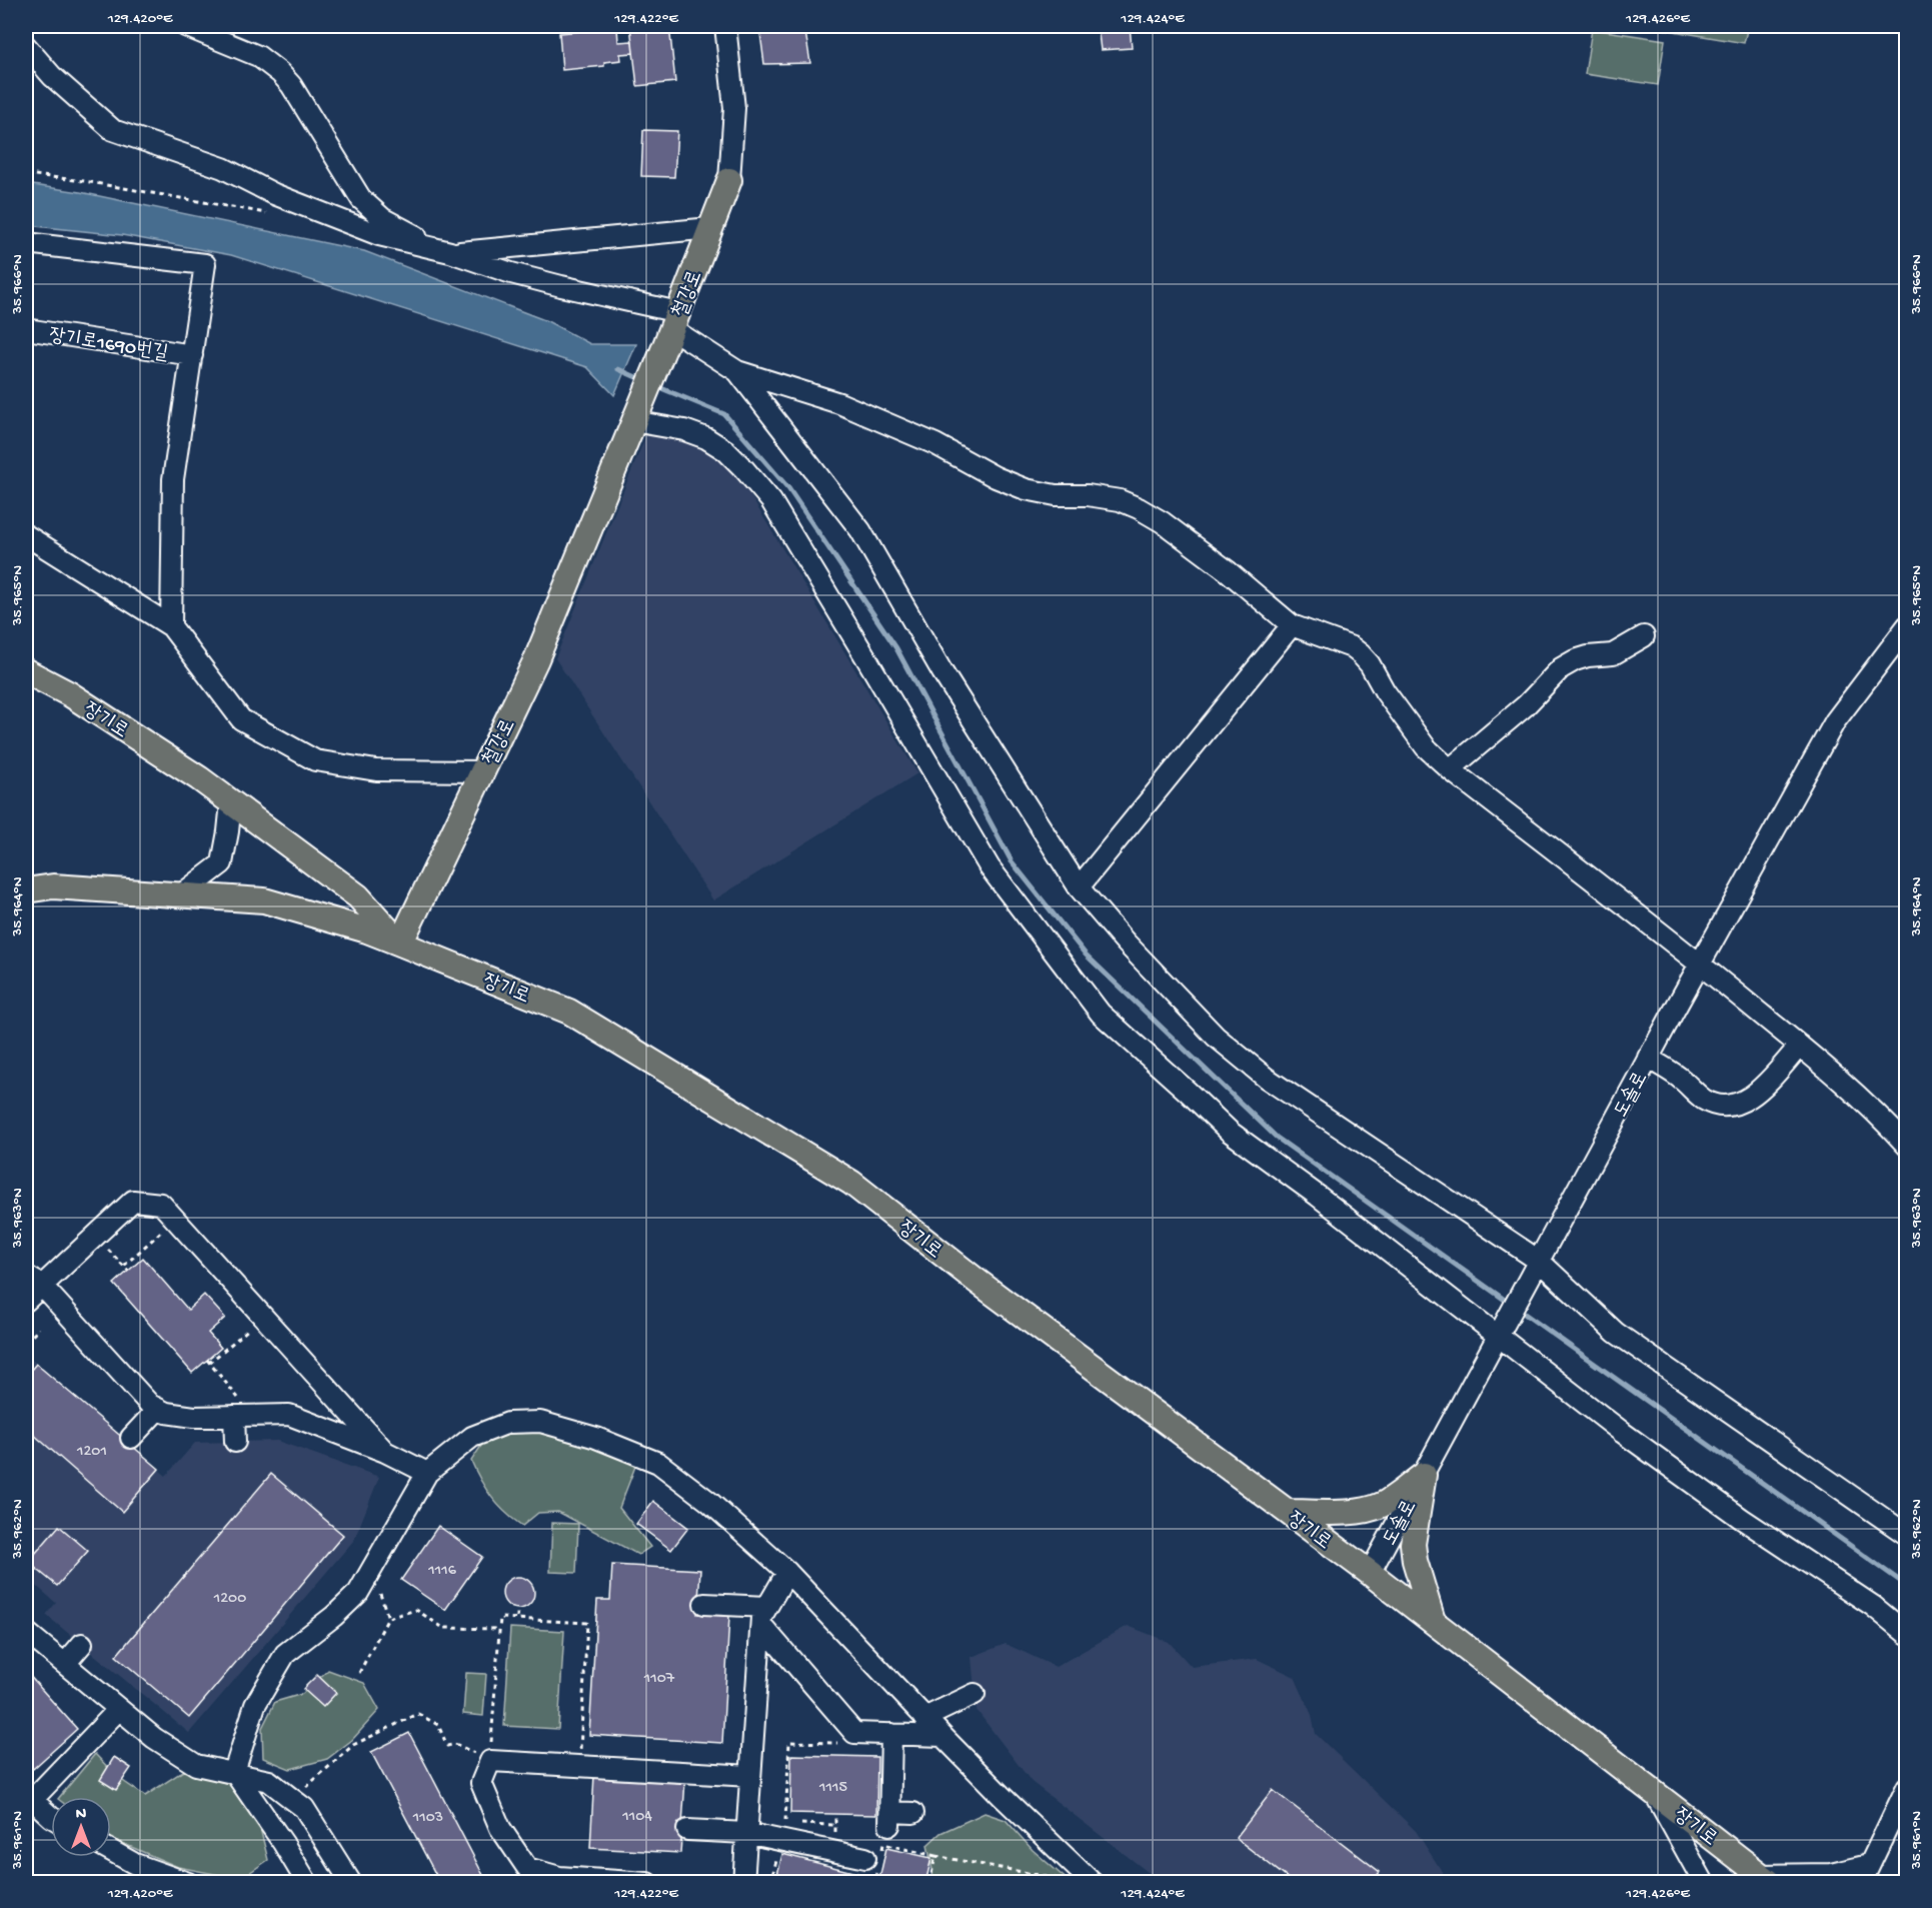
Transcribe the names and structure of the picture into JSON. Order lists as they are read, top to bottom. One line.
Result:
{"streets":{"main road":["철강로","장기로"],"street":["장기로1690번길","도솔로"]},"crossings":[["철강로","장기로"],["장기로","도솔로"]],"house_numbers":["1201","1116","1200","1107","1115","1104","1103"],"north":"top","coordinates":["129.420°E","129.422°E","129.424°E","129.426°E","35.966°N","35.965°N","35.964°N","35.963°N","35.962°N","35.961°N"]}
